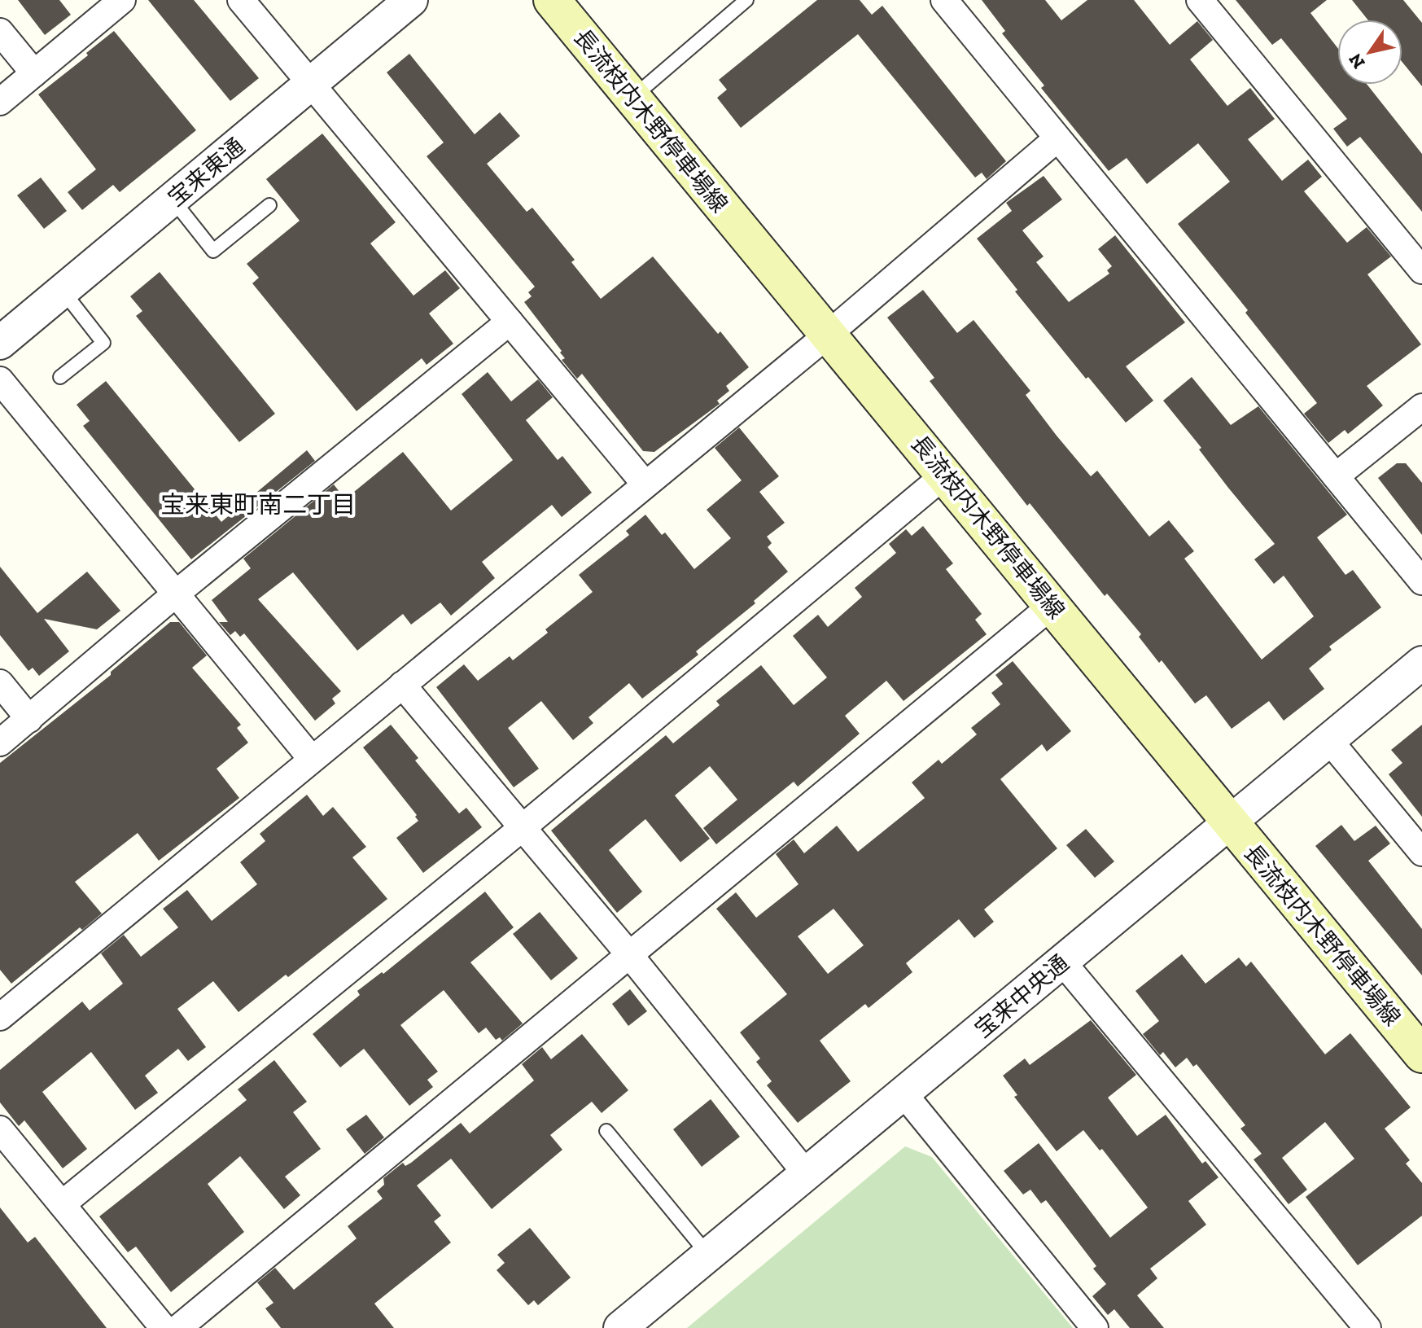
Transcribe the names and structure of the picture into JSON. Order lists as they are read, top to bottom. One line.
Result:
{"streets":{"main road":["長流枝内木野停車場線"],"street":["宝来東通","宝来中央通"]},"crossings":[["長流枝内木野停車場線","宝来中央通"]],"districts":["宝来東町南二丁目"],"north":"bottom left"}
